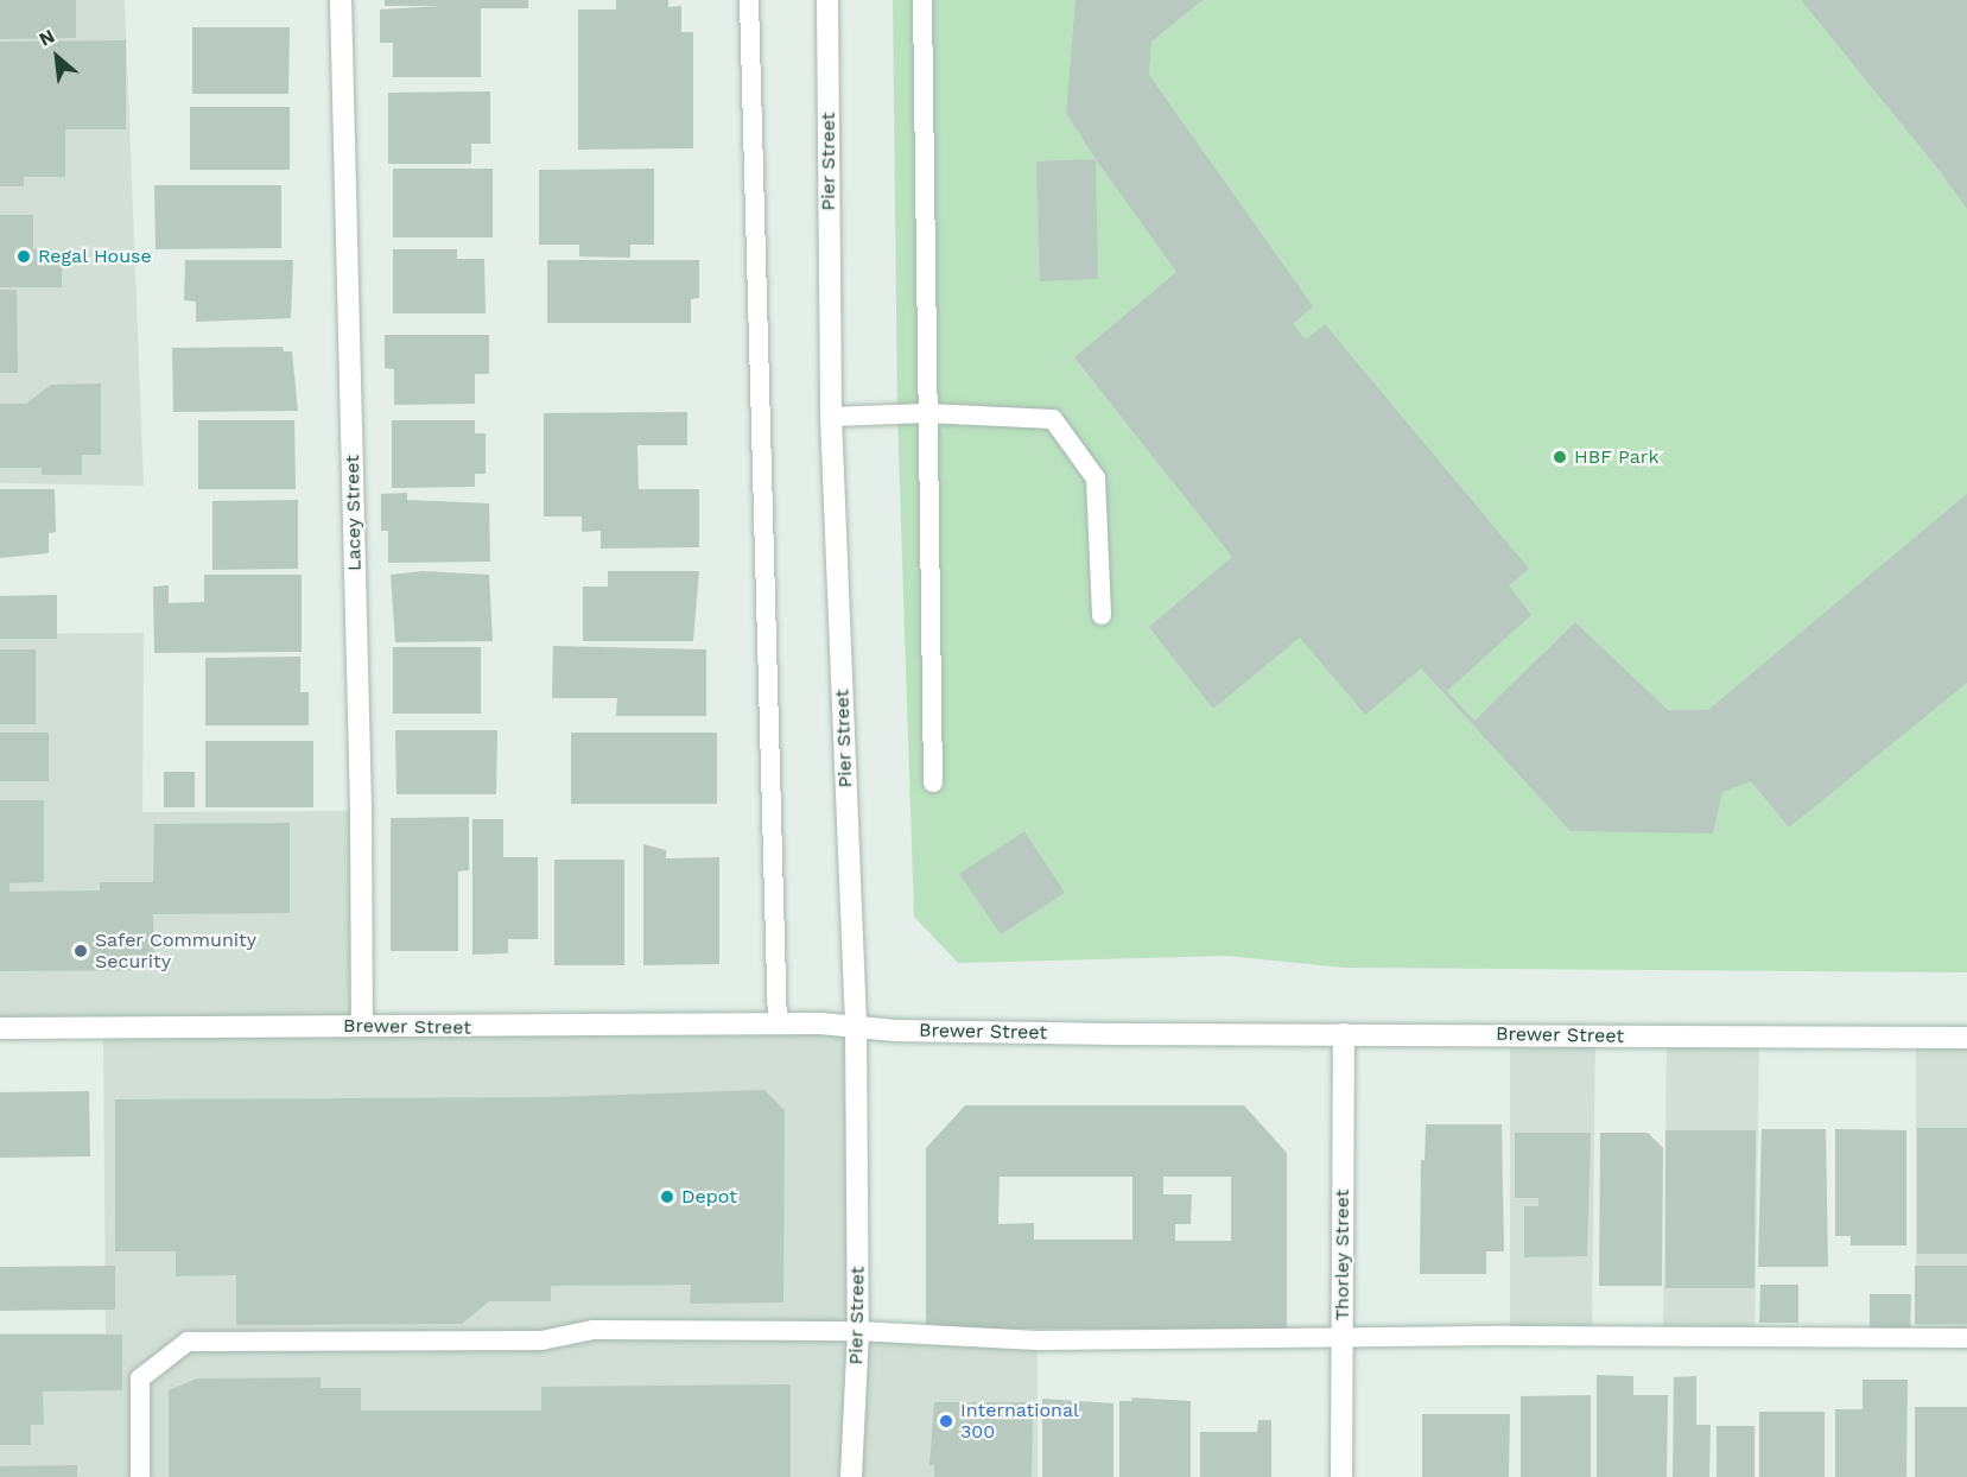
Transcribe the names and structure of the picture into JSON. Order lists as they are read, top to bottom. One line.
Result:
{"streets":{"street":["Pier Street","Lacey Street","Brewer Street","Thorley Street"]},"crossings":[["Pier Street","Brewer Street"],["Lacey Street","Brewer Street"],["Brewer Street","Thorley Street"]],"places":["Regal House","HBF Park","Safer Community Security","Depot","International 300"],"north":"top left"}
